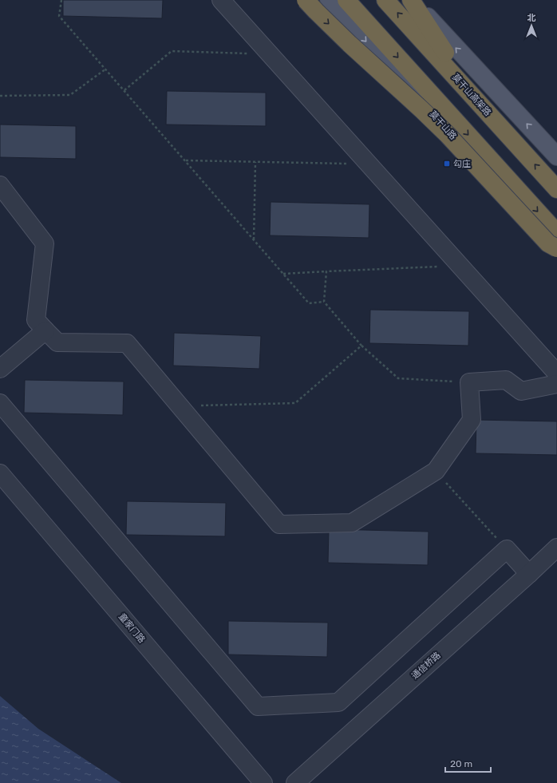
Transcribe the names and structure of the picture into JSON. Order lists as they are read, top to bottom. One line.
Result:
{"streets":{"highway":["莫干山高架路"],"main road":["莫干山路"],"street":["童家门路","通信桥路"]},"places":{"transit":["勾庄"]},"scale_bar":"20 m","north":"top"}
